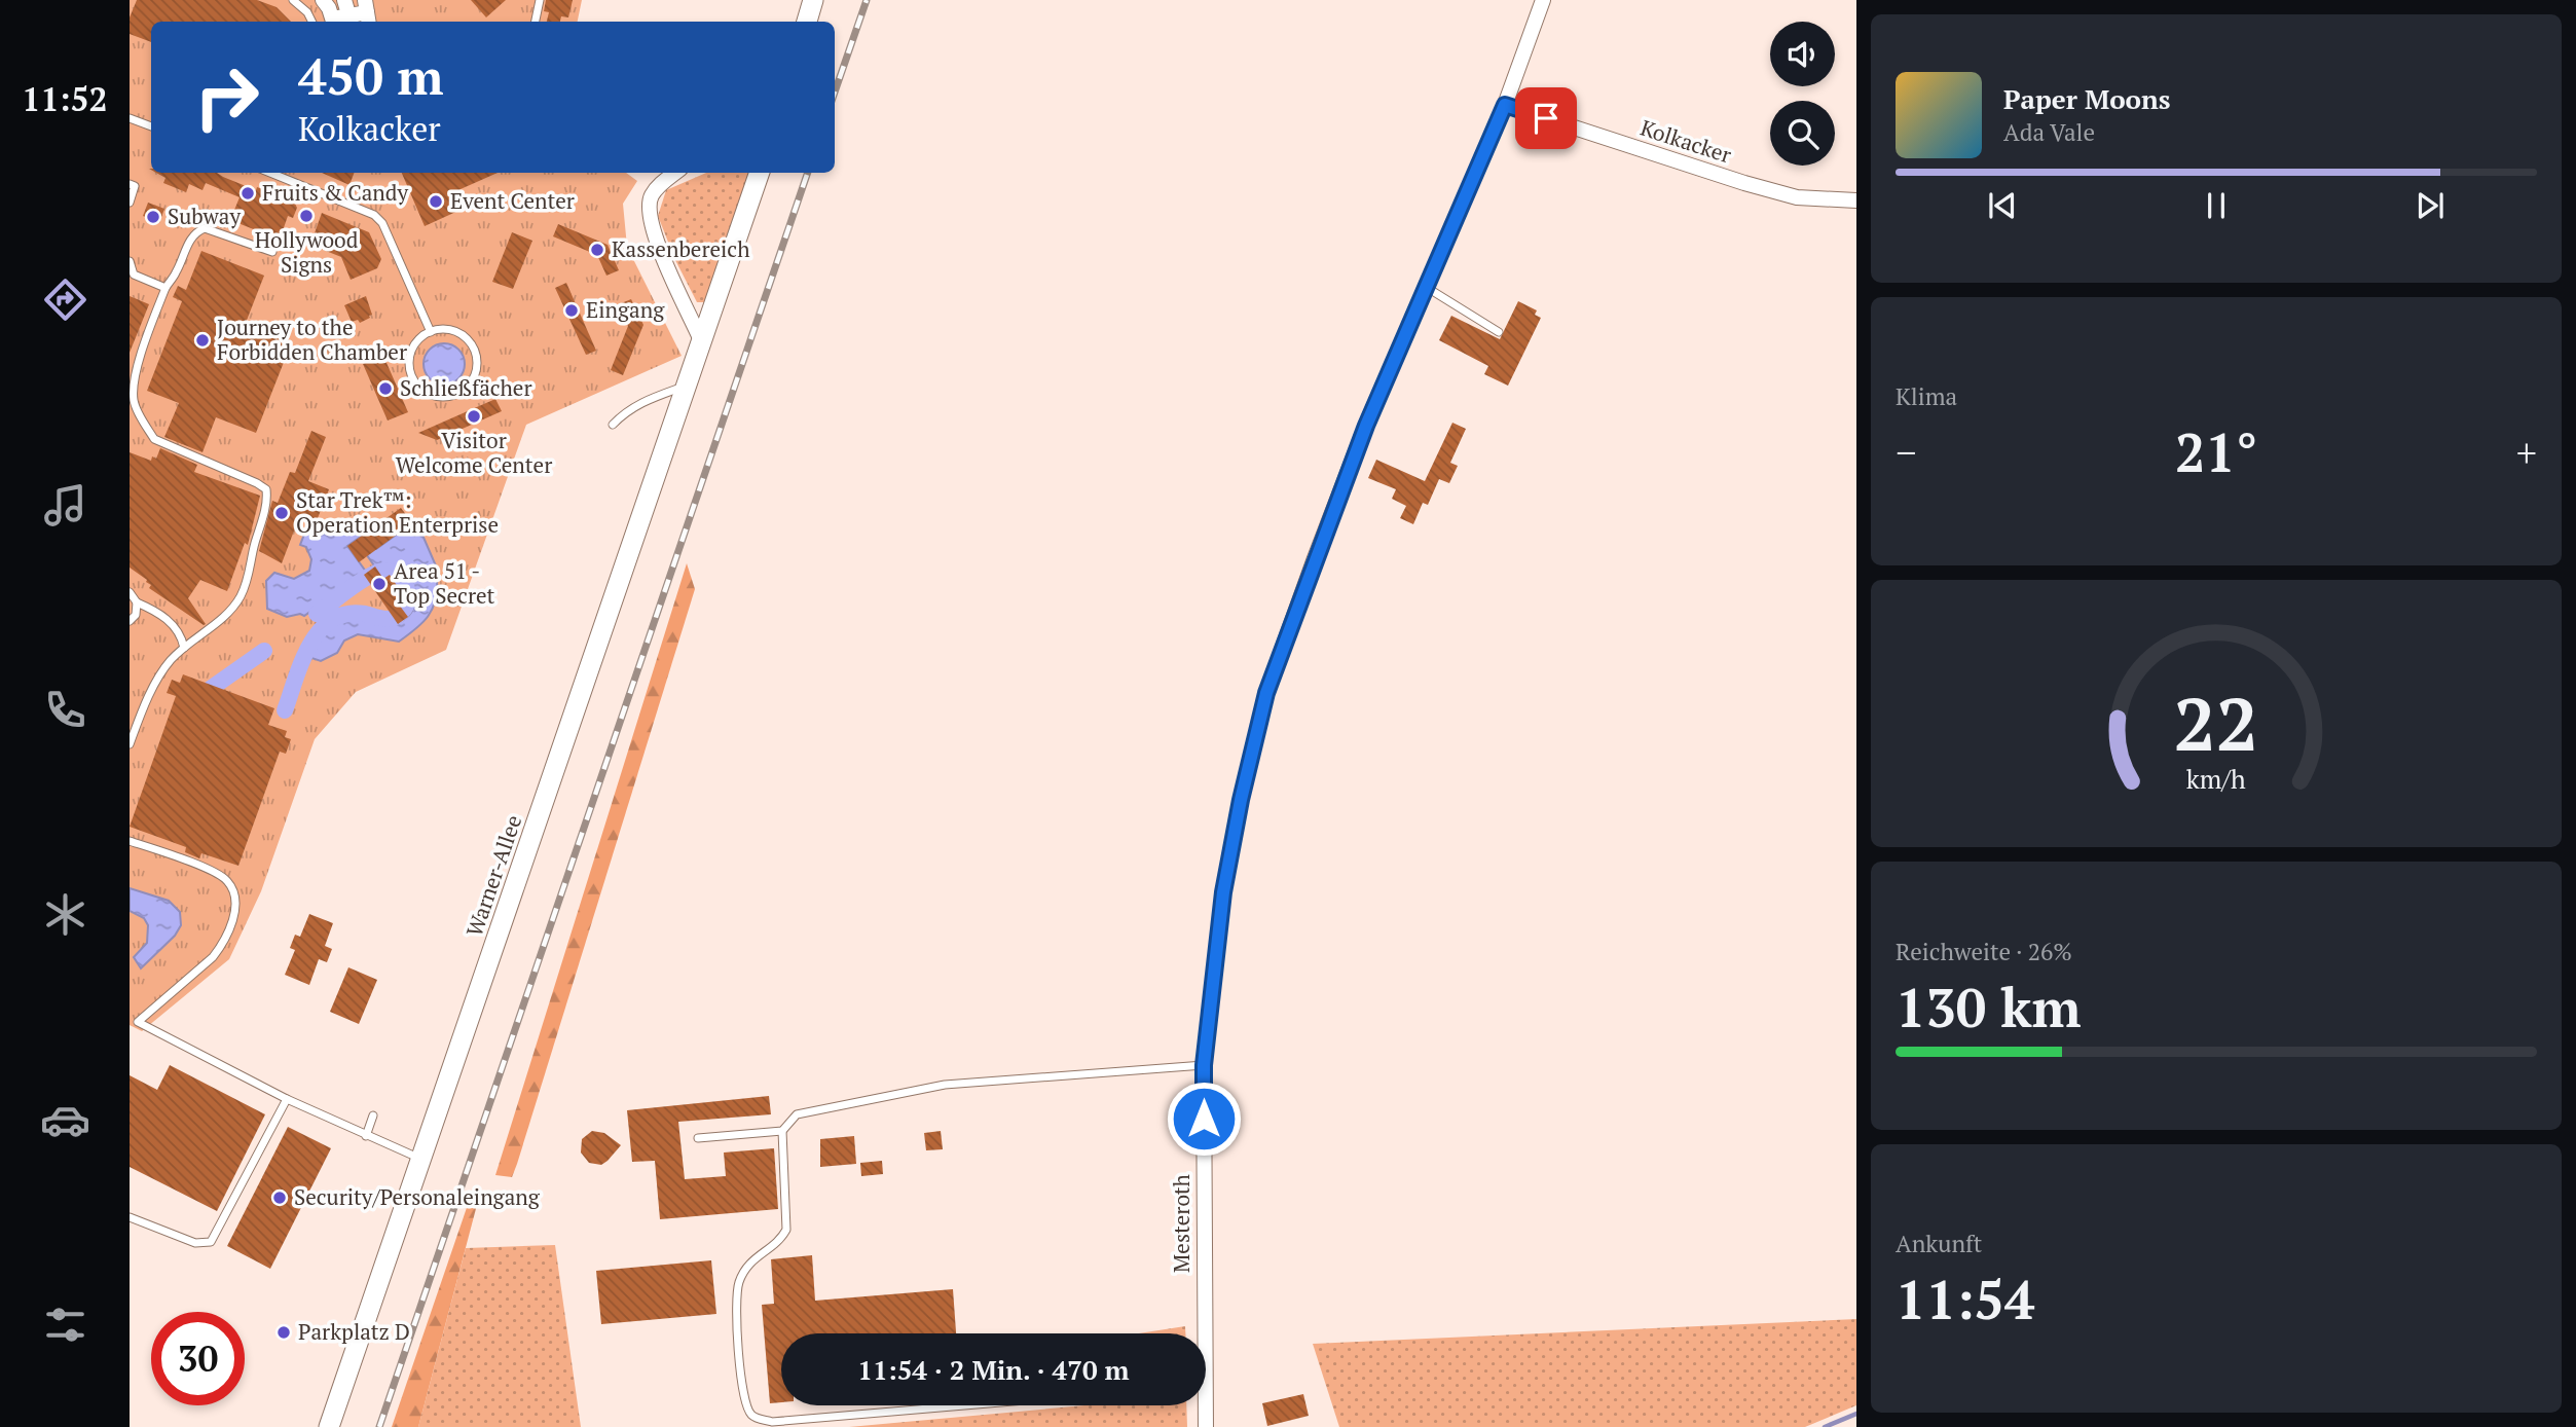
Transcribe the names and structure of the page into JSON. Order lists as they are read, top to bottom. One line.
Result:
{"streets":{"street":["Kolkacker","Warner-Allee","Mesteroth"]},"crossings":[["Kolkacker","Mesteroth"]],"places":["Fruits & Candy","Event Center","Hollywood Signs","Subway","Kassenbereich","Eingang","Journey to the Forbidden Chamber","Schließfächer","Visitor Welcome Center","Star Trek™: Operation Enterprise","Area 51 - Top Secret","Security/Personaleingang","Parkplatz D"],"page":{"tabs":"11:52","turn":["450 m","Kolkacker"],"song":["Paper Moons","Ada Vale"],"tile":["Klima",["Reichweite · 26%","130 km"],["Ankunft","11:54"]],"heat":["−","21°","+"],"limit":"30","trip":"11:54 · 2 Min. · 470 m","gauge":["22","km/h"]}}
